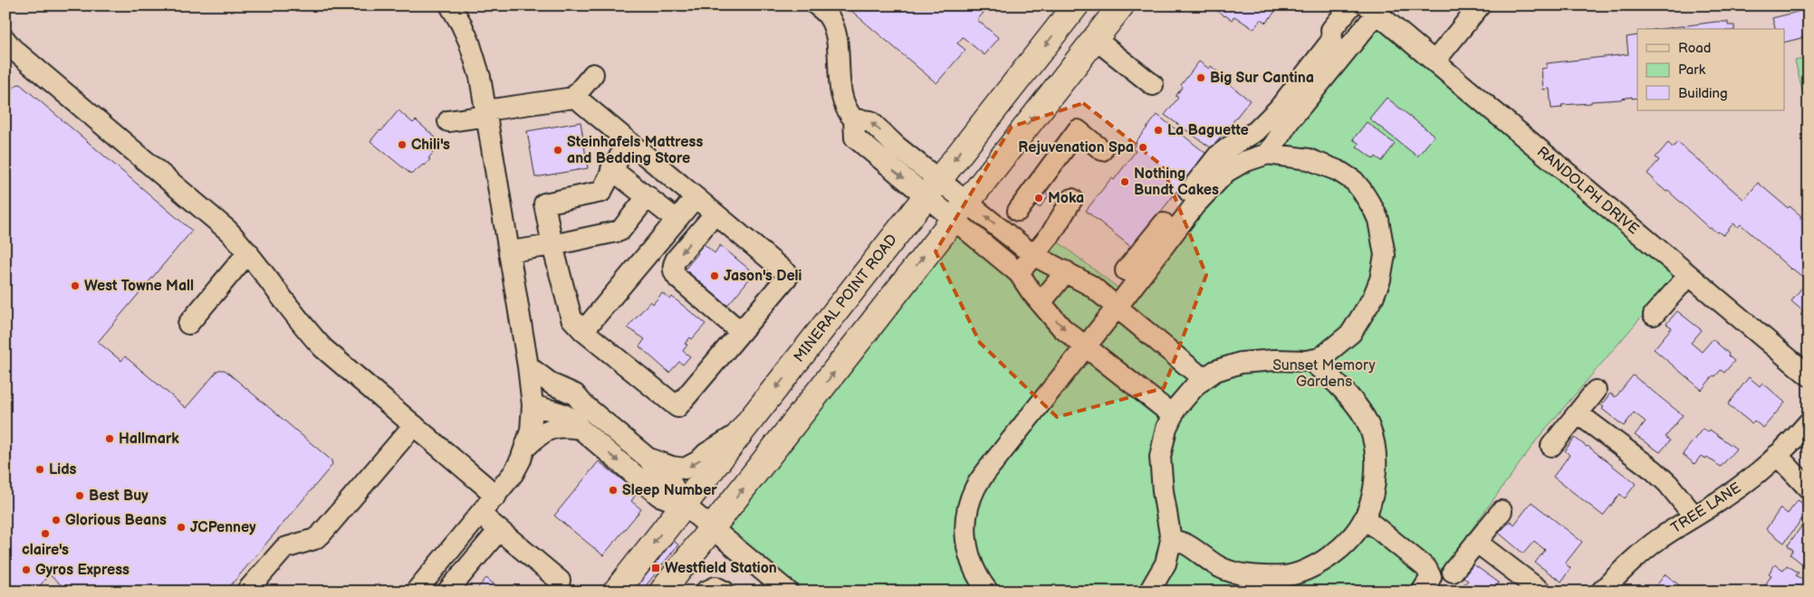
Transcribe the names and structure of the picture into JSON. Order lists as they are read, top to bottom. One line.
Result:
{"streets":{"main road":["MINERAL POINT ROAD"],"street":["RANDOLPH DRIVE","TREE LANE"]},"parks":["Sunset Memory Gardens"],"places":{"other":["Big Sur Cantina","La Baguette","Chili's","Rejuvenation Spa","Steinhafels Mattress and Bedding Store","Nothing Bundt Cakes","Moka","Jason's Deli","West Towne Mall","Hallmark","Lids","Sleep Number","Best Buy","Glorious Beans","JCPenney","claire's","Gyros Express"],"transit":["Westfield Station"]},"legend":["Road","Park","Building"]}
